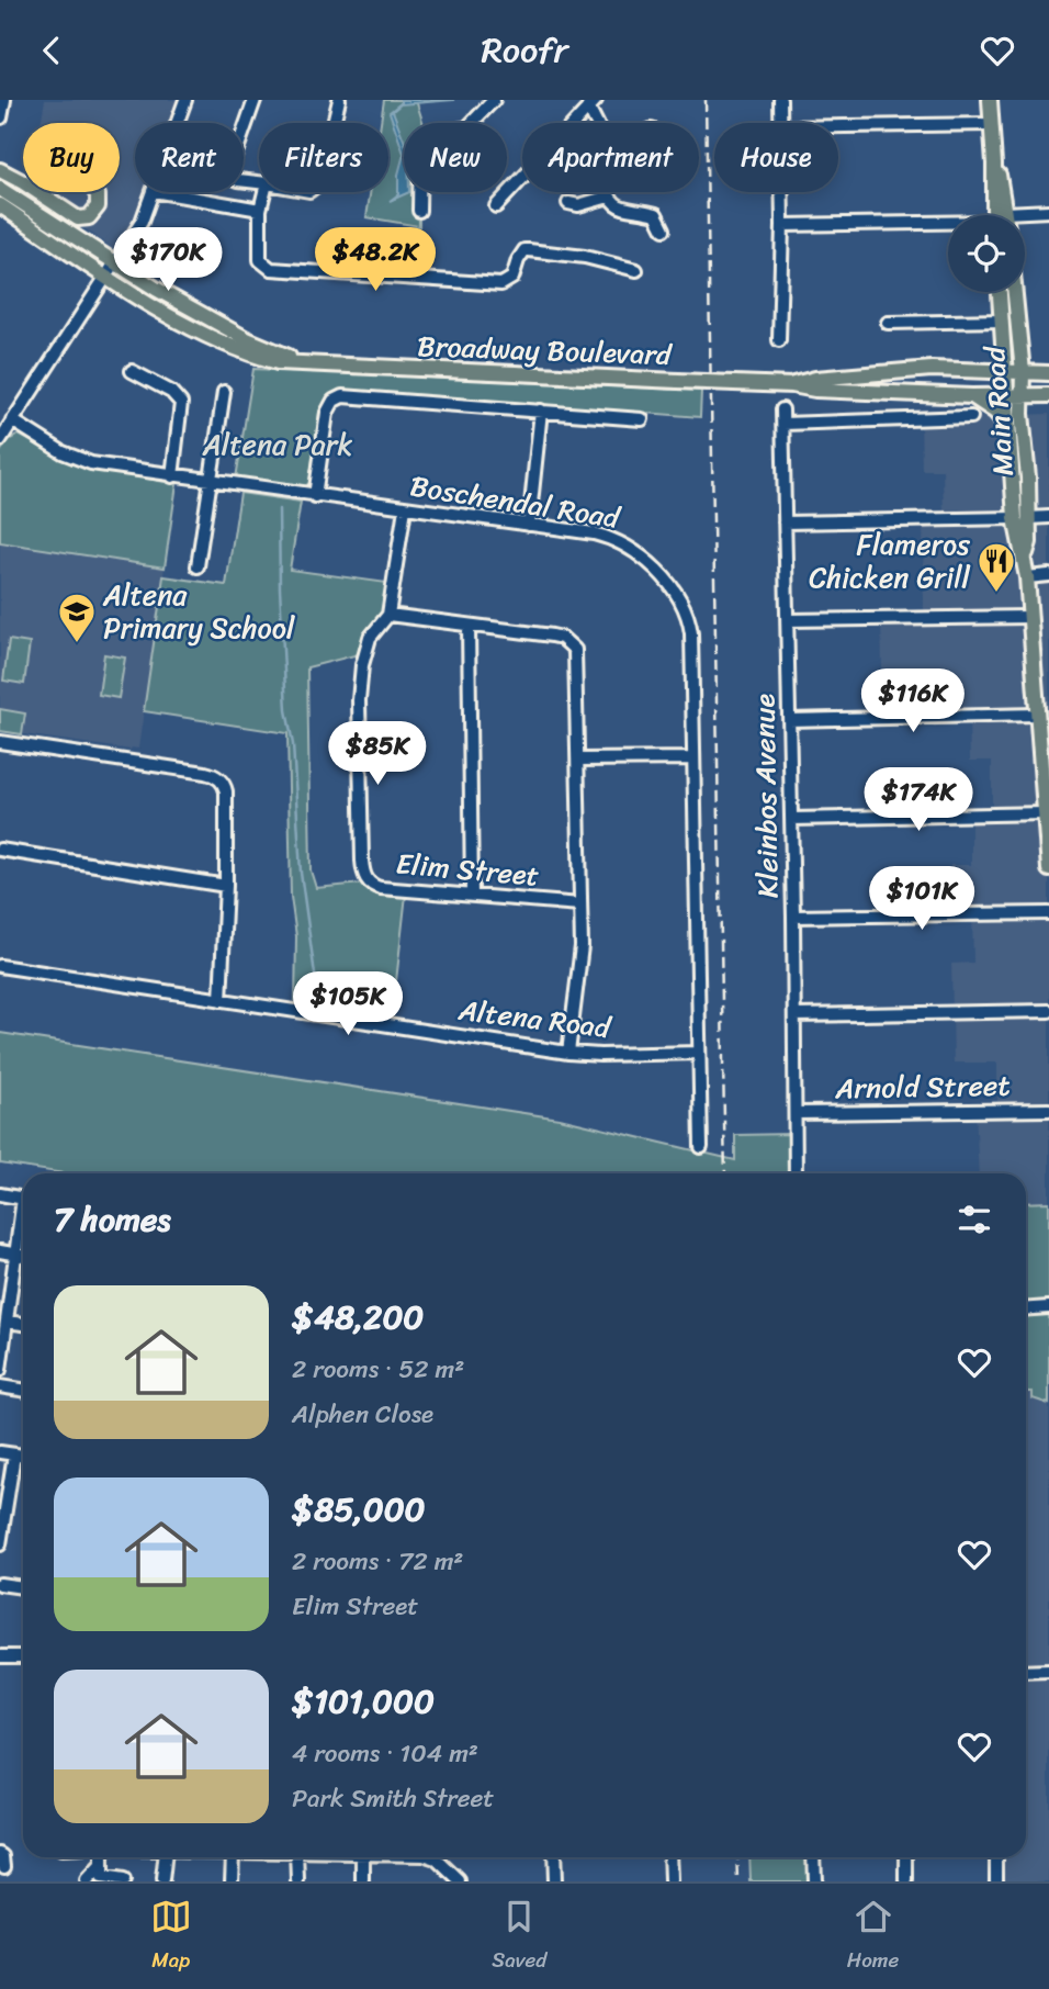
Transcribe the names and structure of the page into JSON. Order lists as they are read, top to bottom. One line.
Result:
{"streets":{"main road":["Broadway Boulevard","Main Road"],"street":["Boschendal Road","Kleinbos Avenue","Elim Street","Altena Road","Arnold Street"]},"crossings":[["Broadway Boulevard","Main Road"],["Boschendal Road","Elim Street"],["Boschendal Road","Altena Road"],["Kleinbos Avenue","Arnold Street"]],"parks":["Altena Park"],"places":{"restaurant":["Flameros Chicken Grill"],"school or university":["Altena Primary School"]},"page":{"header":"Roofr","chip":["Buy","Rent","Filters","New","Apartment","House"],"price":["$170K","$48.2K","$116K","$85K","$174K","$101K","$105K"],"heading":"7 homes","list":[{"name":"$48,200","note":"2 rooms · 52 m² · Alphen Close"},{"name":"$85,000","note":"2 rooms · 72 m² · Elim Street"},{"name":"$101,000","note":"4 rooms · 104 m² · Park Smith Street"}],"tabs":["Map","Saved","Home"]}}
